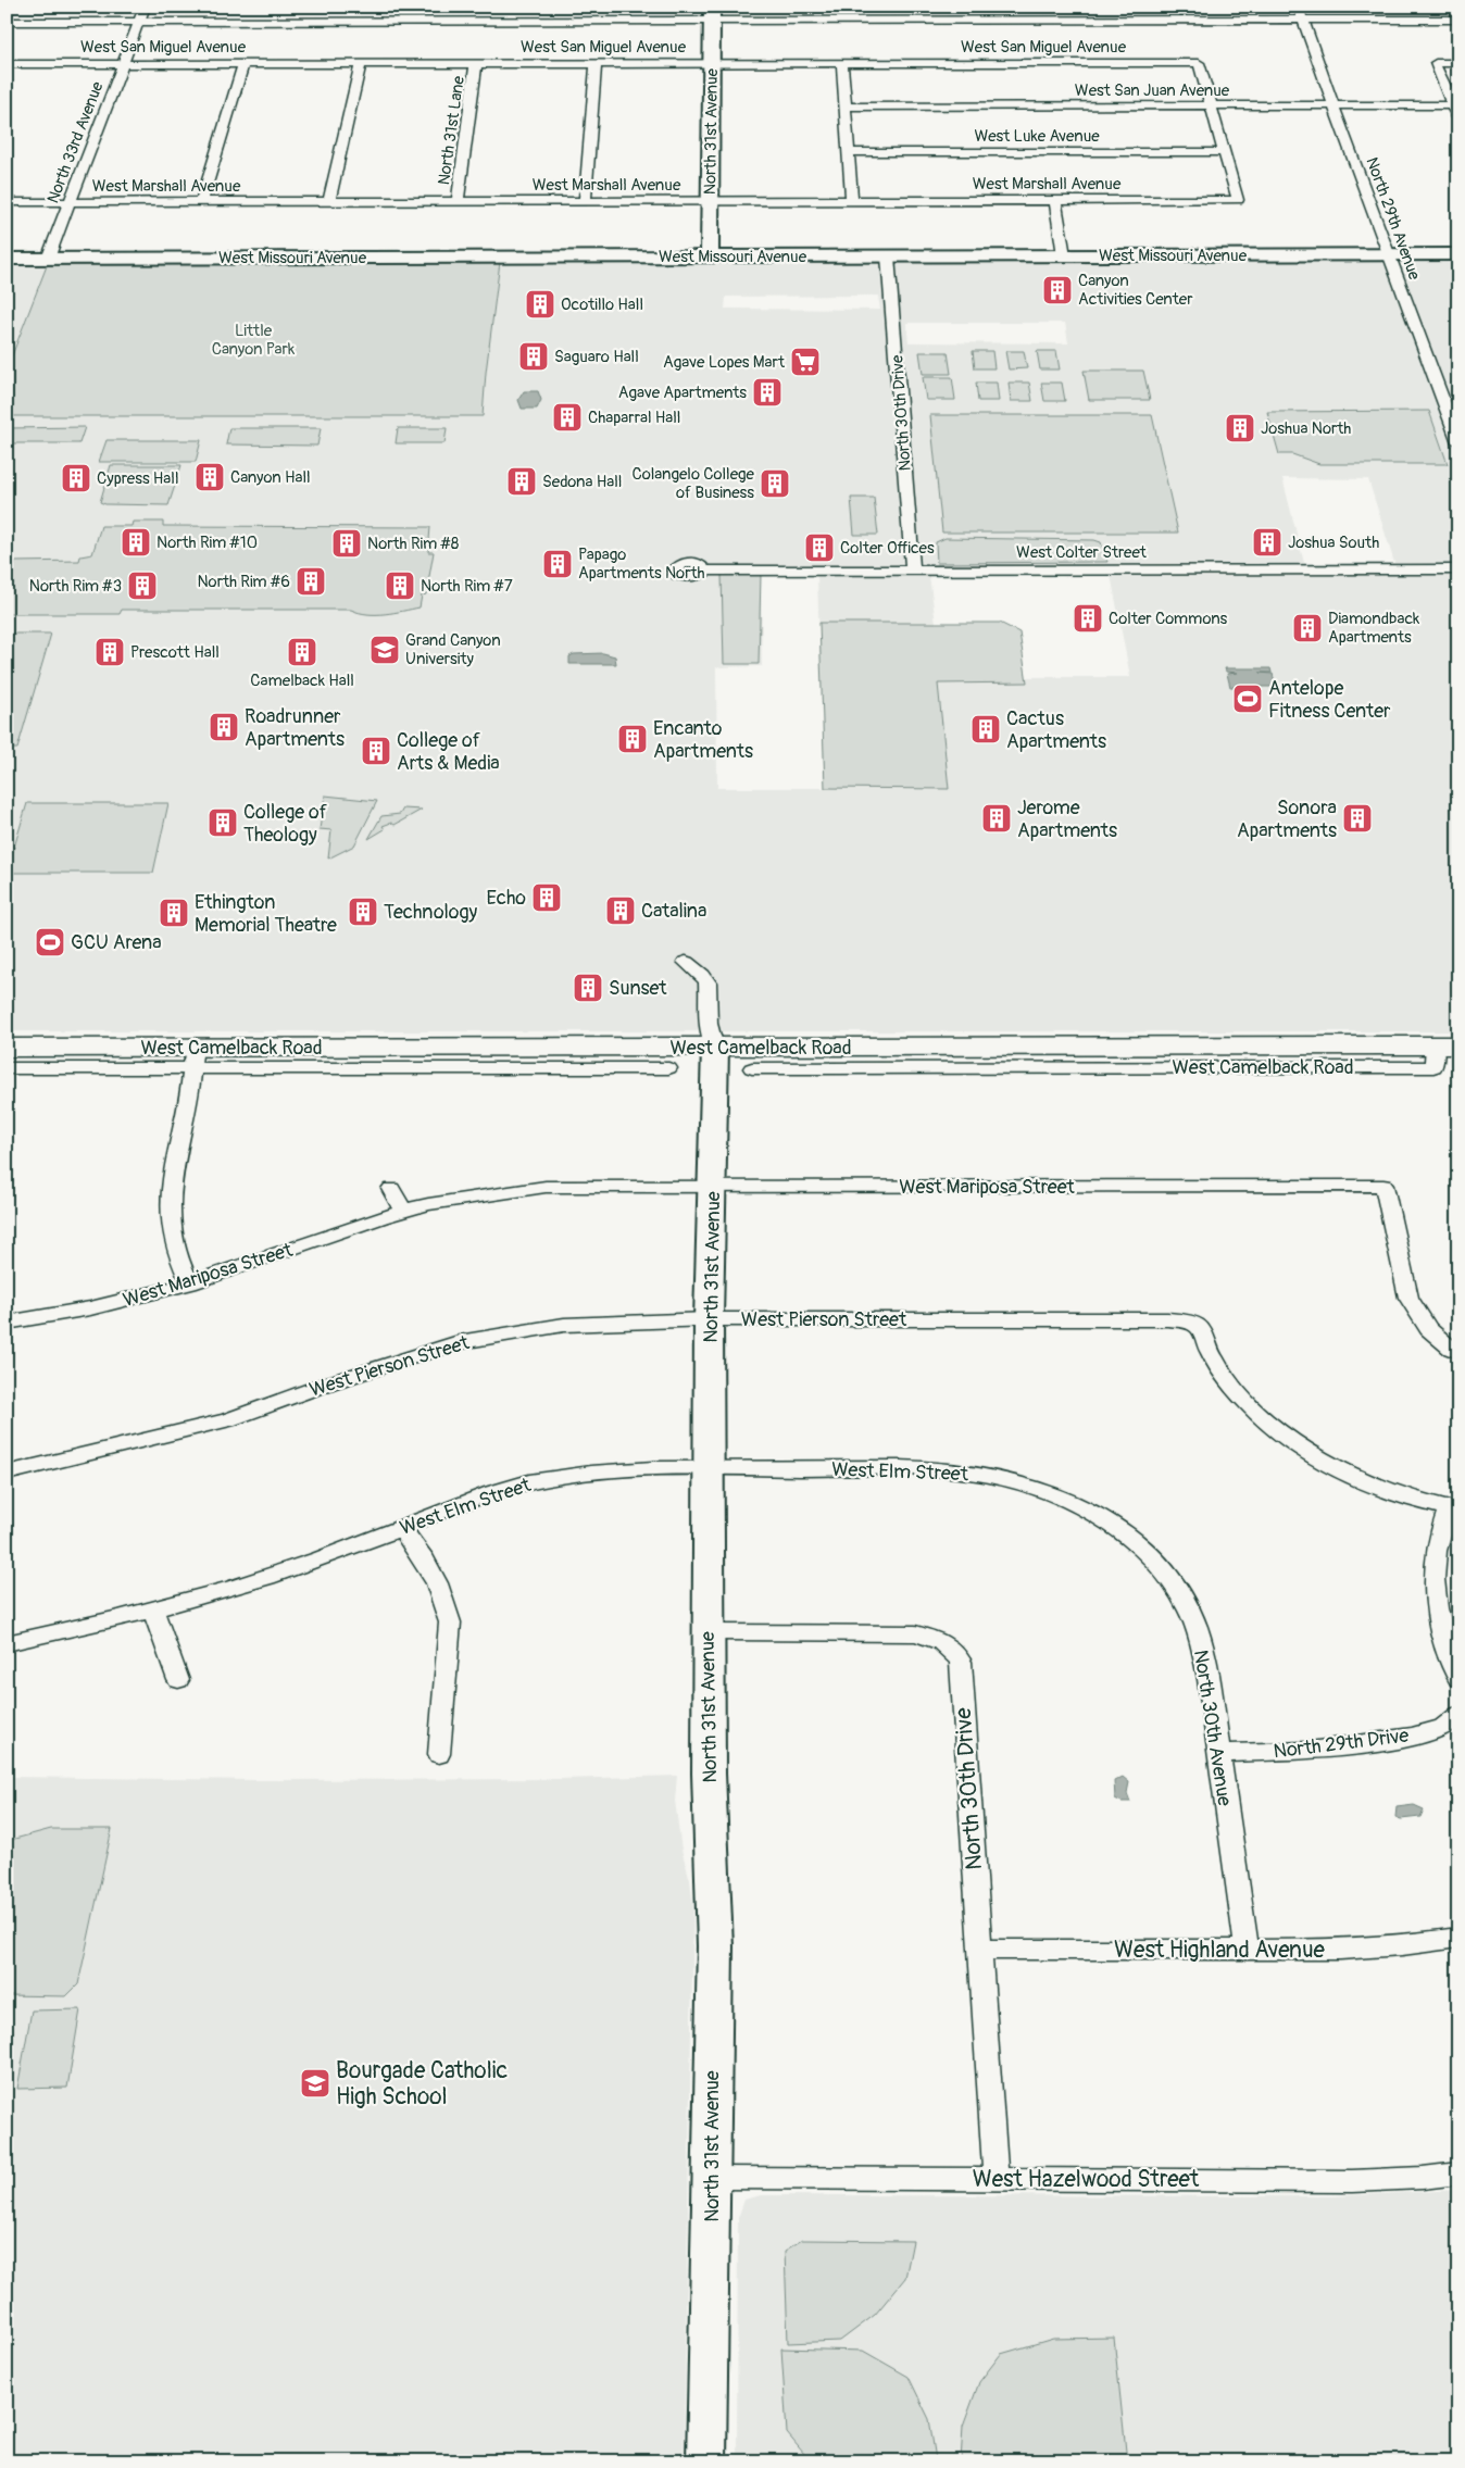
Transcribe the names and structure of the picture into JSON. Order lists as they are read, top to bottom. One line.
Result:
{"streets":{"main road":["West Camelback Road"],"street":["West San Miguel Avenue","West San Juan Avenue","North 31st Lane","North 31st Avenue","West Luke Avenue","North 33rd Avenue","West Marshall Avenue","North 29th Avenue","West Missouri Avenue","North 30th Drive","West Colter Street","West Mariposa Street","West Pierson Street","West Elm Street","North 30th Avenue","North 29th Drive","West Highland Avenue","West Hazelwood Street"]},"crossings":[["West San Miguel Avenue","West San Juan Avenue"],["West San Miguel Avenue","North 31st Lane"],["West San Miguel Avenue","North 31st Avenue"],["West San Miguel Avenue","North 33rd Avenue"],["West San Juan Avenue","North 29th Avenue"],["North 31st Lane","West Marshall Avenue"],["North 31st Avenue","West Marshall Avenue"],["North 31st Avenue","West Missouri Avenue"],["North 31st Avenue","North 30th Drive"],["North 31st Avenue","West Camelback Road"],["North 31st Avenue","West Mariposa Street"],["North 31st Avenue","West Pierson Street"],["North 31st Avenue","West Elm Street"],["North 31st Avenue","West Hazelwood Street"],["West Luke Avenue","West Marshall Avenue"],["North 33rd Avenue","West Marshall Avenue"],["North 33rd Avenue","West Missouri Avenue"],["North 29th Avenue","West Missouri Avenue"],["West Missouri Avenue","North 30th Drive"],["North 30th Drive","West Colter Street"],["North 30th Drive","West Highland Avenue"],["North 30th Drive","West Hazelwood Street"],["West Elm Street","North 30th Avenue"],["North 30th Avenue","North 29th Drive"],["North 30th Avenue","West Highland Avenue"]],"parks":["Little Canyon Park"],"places":{"building":["Canyon Activities Center","Ocotillo Hall","Saguaro Hall","Agave Apartments","Chaparral Hall","Joshua North","Canyon Hall","Cypress Hall","Sedona Hall","Colangelo College of Business","North Rim #10","Joshua South","North Rim #8","Colter Offices","Papago Apartments North","North Rim #6","North Rim #3","North Rim #7","Colter Commons","Diamondback Apartments","Prescott Hall","Camelback Hall","Roadrunner Apartments","Cactus Apartments","Encanto Apartments","College of Arts & Media","Jerome Apartments","Sonora Apartments","College of Theology","Echo","Catalina","Technology","Ethington Memorial Theatre","Sunset"],"supermarket":["Agave Lopes Mart"],"school or university":["Grand Canyon University","Bourgade Catholic High School"],"sports":["Antelope Fitness Center","GCU Arena"]}}
